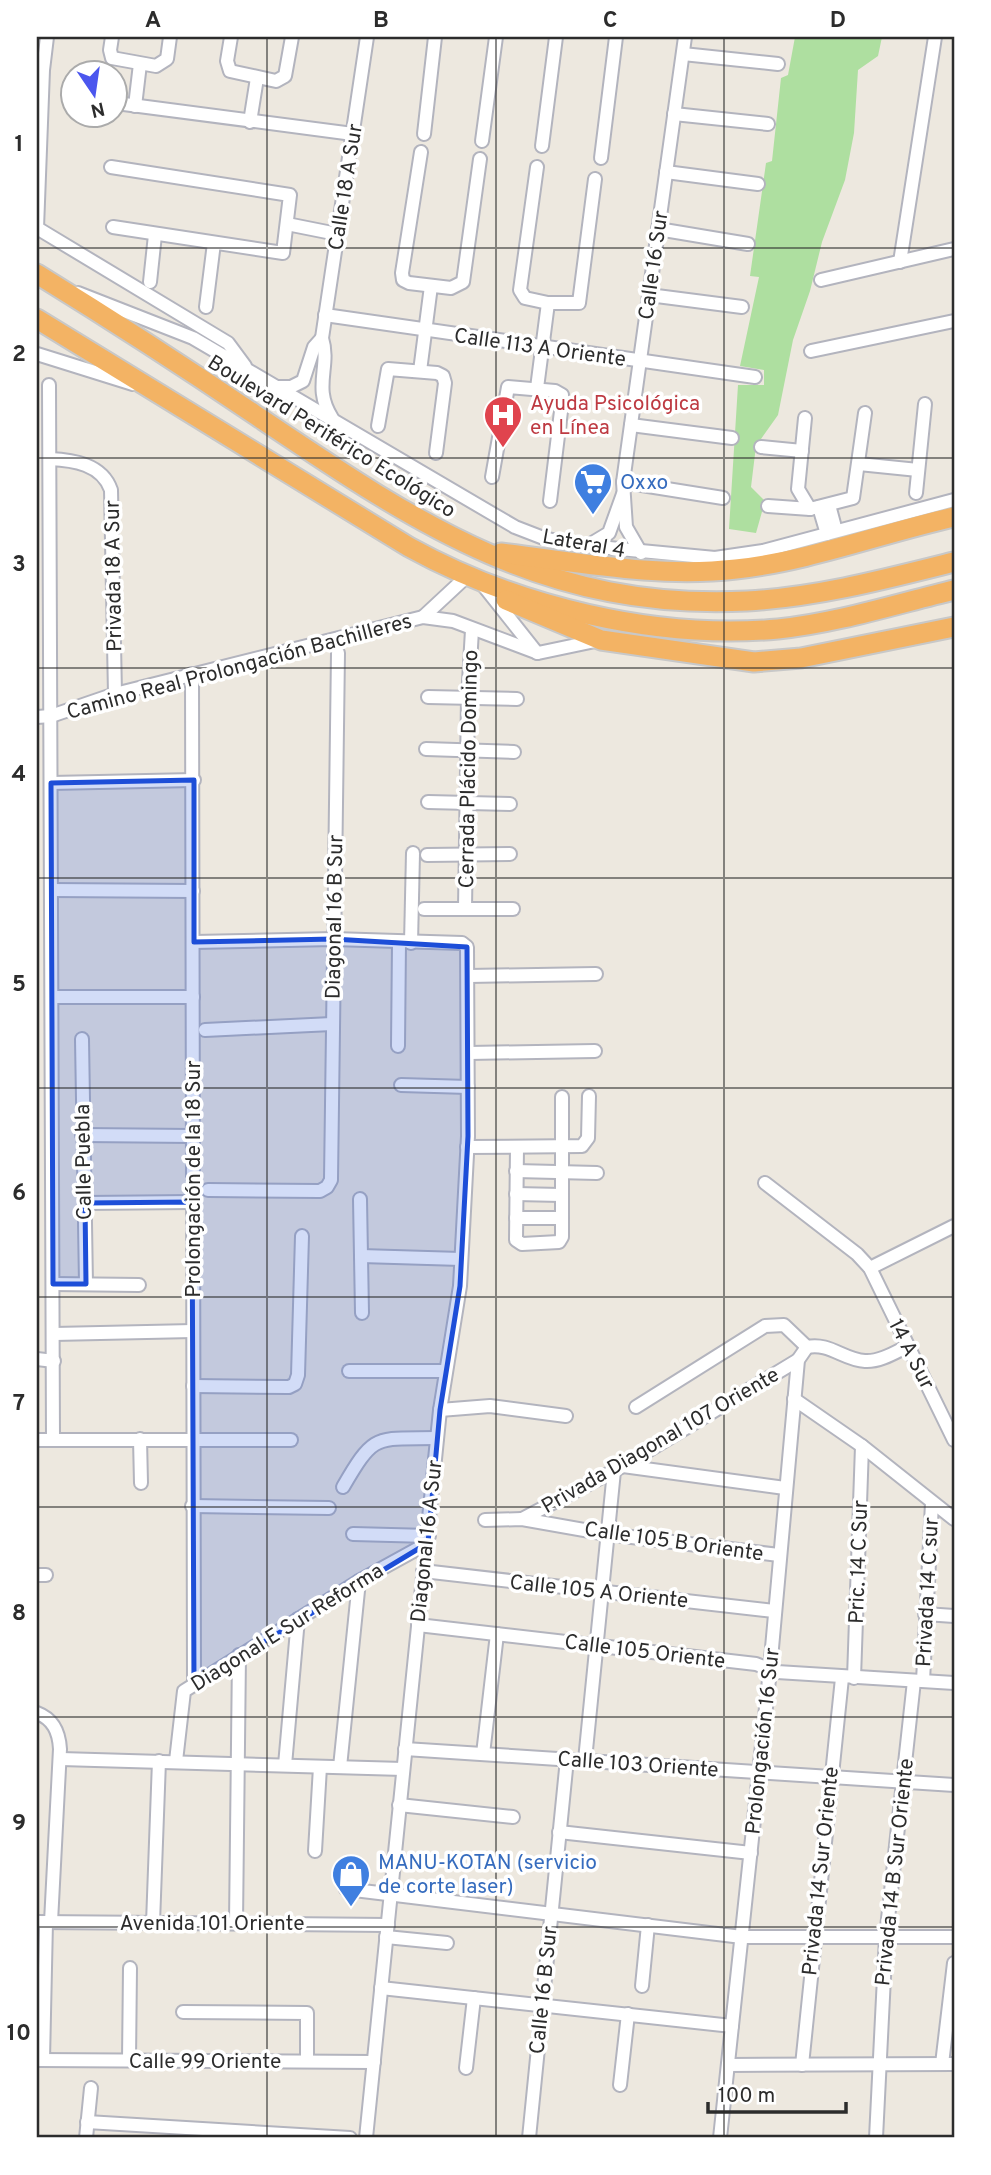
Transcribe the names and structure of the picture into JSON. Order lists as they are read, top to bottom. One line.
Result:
{"streets":{"highway":["Boulevard Periférico Ecológico"],"street":["Calle 18 A Sur","Calle 16 Sur","Calle 113 A Oriente","Lateral 4","Privada 18 A Sur","Camino Real Prolongación Bachilleres","Cerrada Plácido Domingo","Diagonal 16 B Sur","Calle Puebla","Prolongación de la 18 Sur","14 A Sur","Privada Diagonal 107 Oriente","Diagonal 16 A Sur","Calle 105 B Oriente","Pric. 14 C Sur","Calle 105 A Oriente","Privada 14 C sur","Diagonal E Sur Reforma","Calle 105 Oriente","Prolongación 16 Sur","Calle 103 Oriente","Privada 14 Sur Oriente","Privada 14 B Sur Oriente","Avenida 101 Oriente","Calle 16 B Sur","Calle 99 Oriente"]},"crossings":[["Calle 18 A Sur","Calle 113 A Oriente"],["Calle 18 A Sur","Lateral 4"],["Calle 16 Sur","Calle 113 A Oriente"],["Calle 16 Sur","Lateral 4"],["Boulevard Periférico Ecológico","Lateral 4"],["Privada 18 A Sur","Camino Real Prolongación Bachilleres"],["Camino Real Prolongación Bachilleres","Cerrada Plácido Domingo"],["Camino Real Prolongación Bachilleres","Prolongación de la 18 Sur"],["Prolongación de la 18 Sur","Diagonal E Sur Reforma"],["Privada Diagonal 107 Oriente","Calle 105 B Oriente"],["Privada Diagonal 107 Oriente","Prolongación 16 Sur"],["Diagonal 16 A Sur","Calle 105 A Oriente"],["Diagonal 16 A Sur","Diagonal E Sur Reforma"],["Diagonal 16 A Sur","Calle 105 Oriente"],["Diagonal 16 A Sur","Calle 103 Oriente"],["Diagonal 16 A Sur","Avenida 101 Oriente"],["Diagonal 16 A Sur","Calle 99 Oriente"],["Calle 105 B Oriente","Prolongación 16 Sur"],["Pric. 14 C Sur","Calle 105 Oriente"],["Pric. 14 C Sur","Privada 14 Sur Oriente"],["Calle 105 A Oriente","Prolongación 16 Sur"],["Privada 14 C sur","Calle 105 Oriente"],["Privada 14 C sur","Privada 14 B Sur Oriente"],["Calle 105 Oriente","Prolongación 16 Sur"],["Calle 105 Oriente","Privada 14 Sur Oriente"],["Calle 105 Oriente","Privada 14 B Sur Oriente"],["Prolongación 16 Sur","Calle 103 Oriente"],["Calle 103 Oriente","Privada 14 Sur Oriente"],["Calle 103 Oriente","Privada 14 B Sur Oriente"],["Calle 103 Oriente","Calle 16 B Sur"]],"places":{"hospital":["Ayuda Psicológica en Línea"],"supermarket":["Oxxo"],"shop":["MANU-KOTAN (servicio de corte laser)"]},"scale_bar":"100 m","north":"bottom","grid":{"columns":["A","B","C","D"],"rows":["1","2","3","4","5","6","7","8","9","10"]}}
